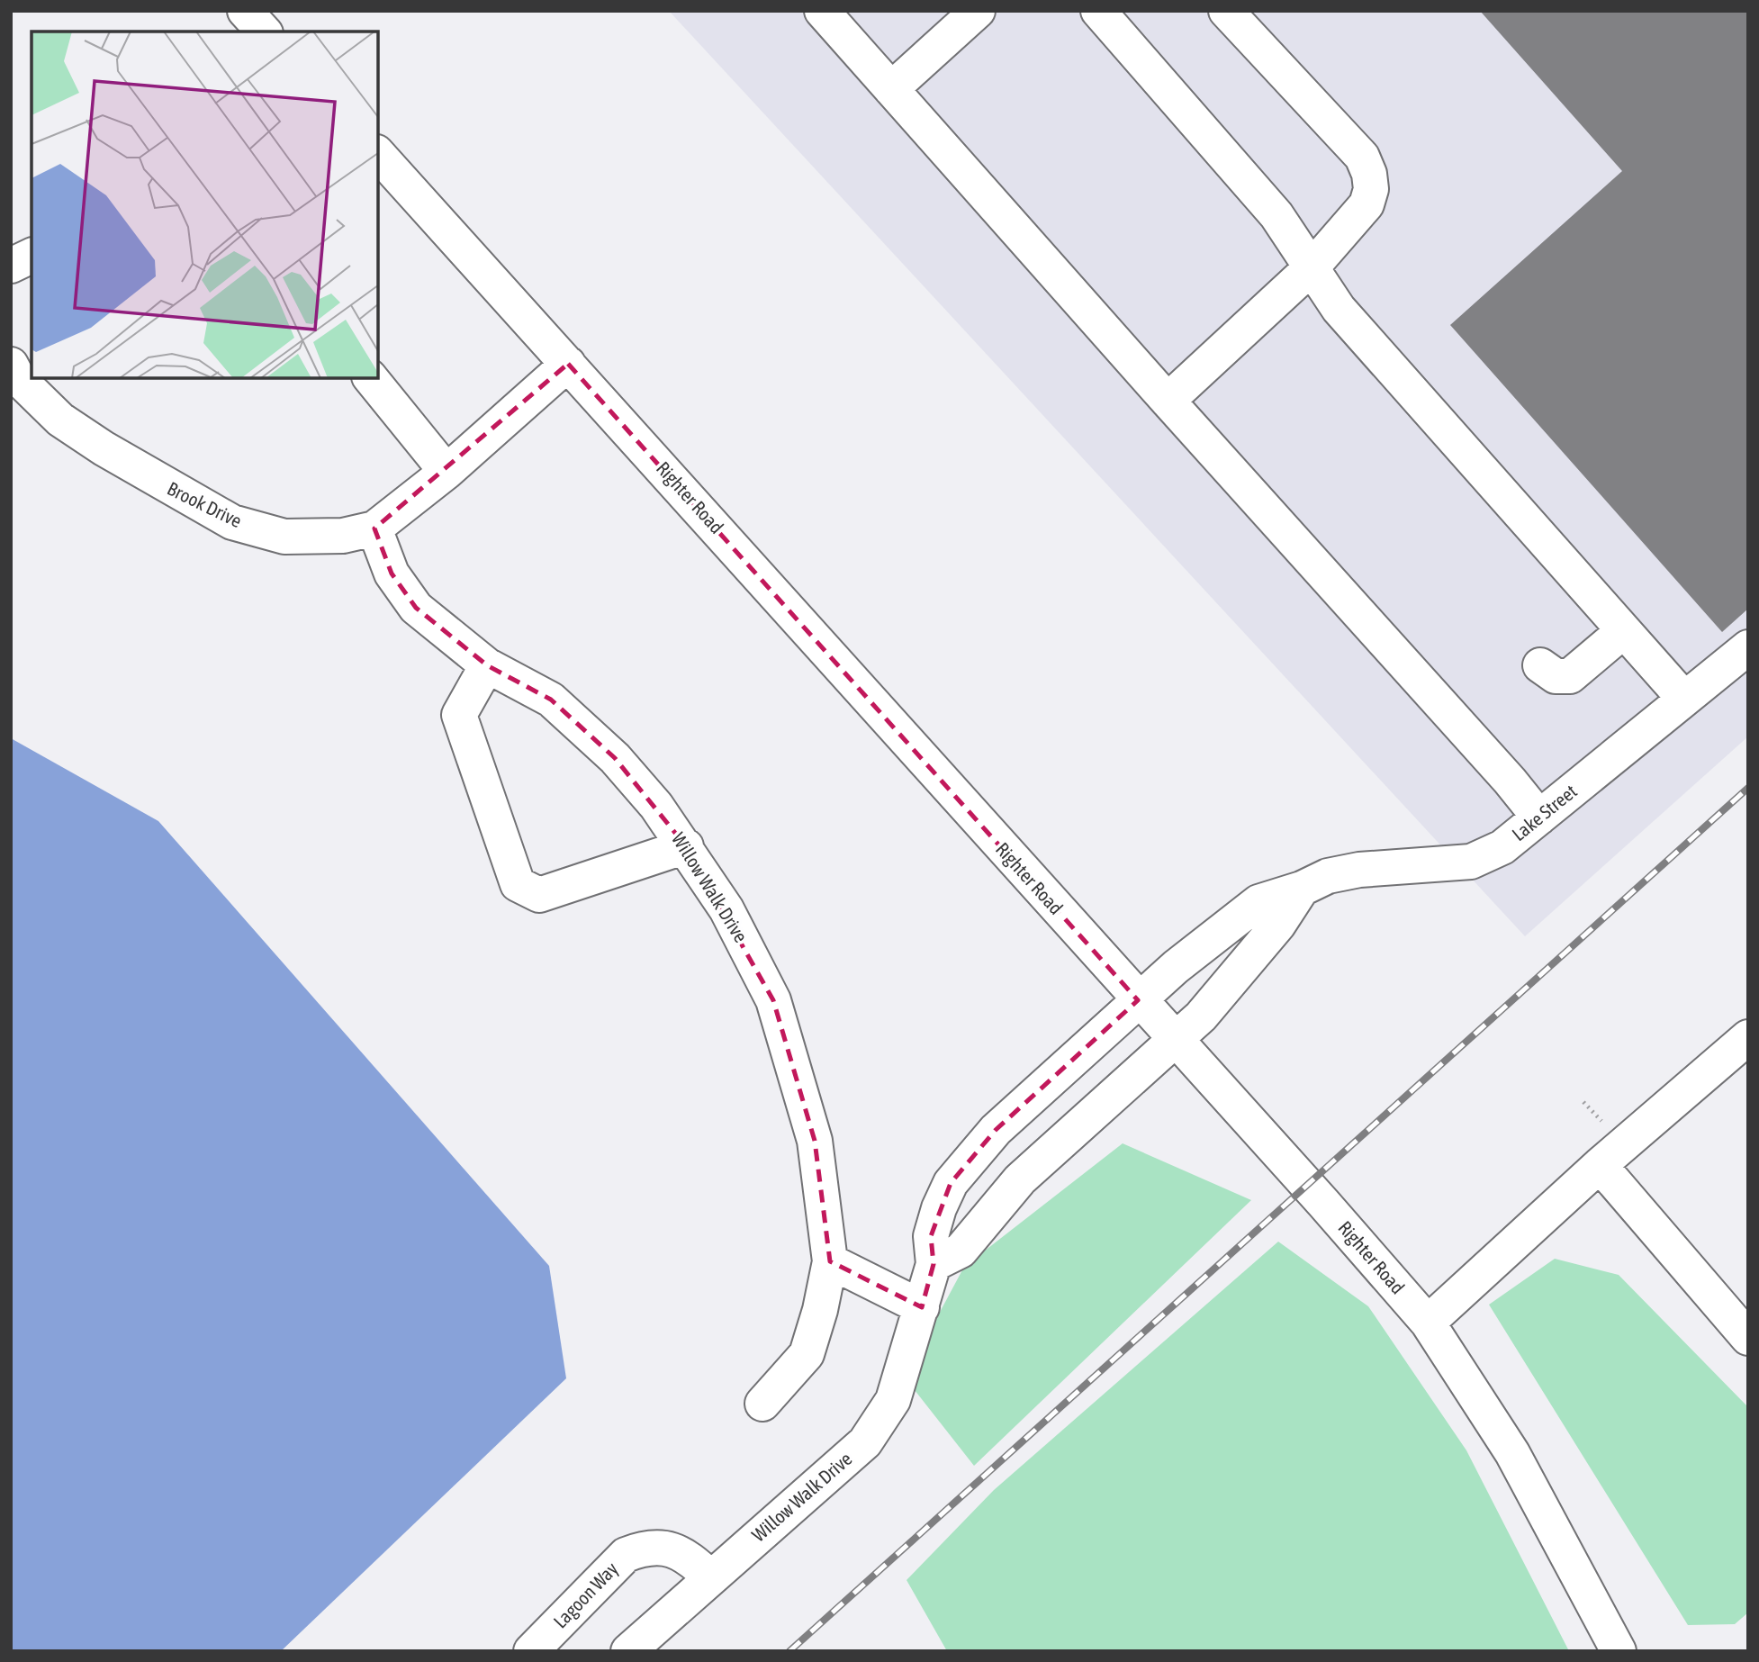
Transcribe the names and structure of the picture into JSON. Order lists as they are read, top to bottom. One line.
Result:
{"streets":{"street":["Righter Road","Brook Drive","Lake Street","Willow Walk Drive","Lagoon Way"]},"crossings":[["Righter Road","Brook Drive"],["Righter Road","Lake Street"],["Righter Road","Willow Walk Drive"],["Brook Drive","Willow Walk Drive"],["Lake Street","Willow Walk Drive"],["Willow Walk Drive","Lagoon Way"]]}
